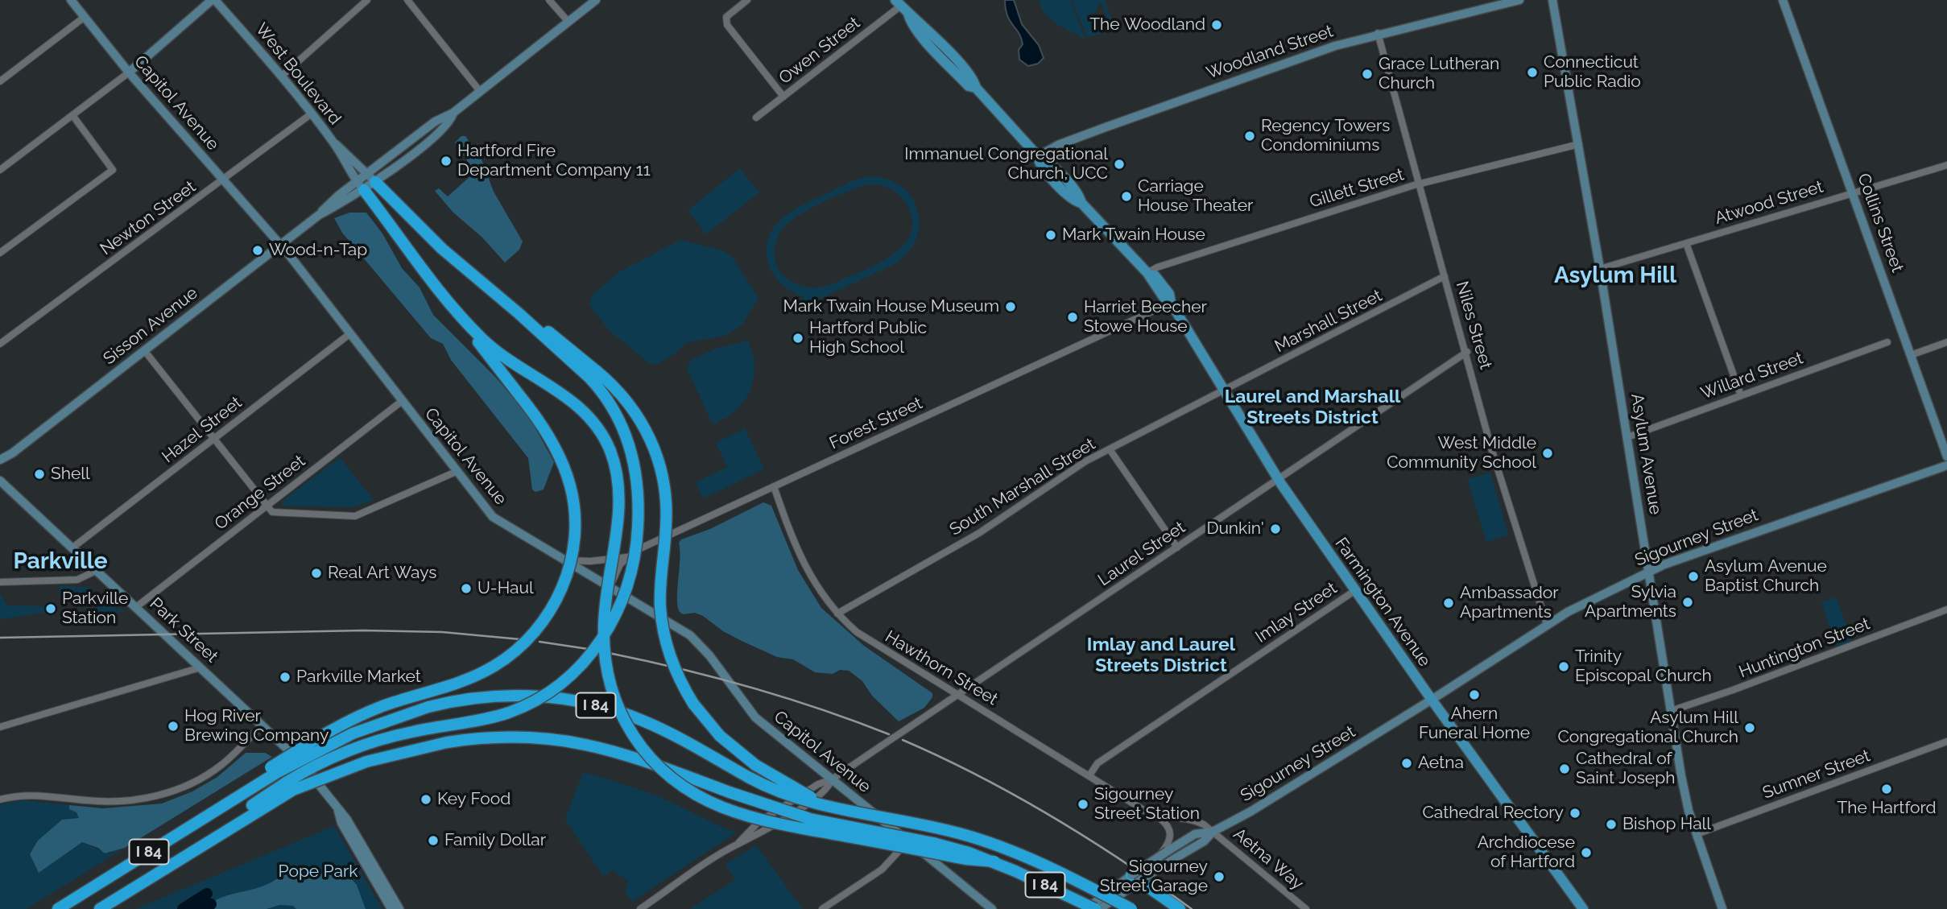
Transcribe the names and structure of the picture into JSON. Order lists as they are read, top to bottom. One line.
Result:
{"streets":{"highway":["I 84"],"main road":["Woodland Street","West Boulevard","Capitol Avenue","Collins Street","Sisson Avenue","Asylum Avenue","Sigourney Street","Farmington Avenue","Park Street"],"street":["Owen Street","Gillett Street","Atwood Street","Newton Street","Marshall Street","Niles Street","Willard Street","Forest Street","Hazel Street","South Marshall Street","Orange Street","Laurel Street","Imlay Street","Huntington Street","Hawthorn Street","Sumner Street","Aetna Way"]},"crossings":[["Owen Street","Farmington Avenue"],["Woodland Street","Niles Street"],["Woodland Street","Farmington Avenue"],["West Boulevard","Newton Street"],["West Boulevard","Sisson Avenue"],["Capitol Avenue","Newton Street"],["Capitol Avenue","Sisson Avenue"],["Capitol Avenue","Forest Street"],["Capitol Avenue","Hazel Street"],["Capitol Avenue","Orange Street"],["Capitol Avenue","Laurel Street"],["Gillett Street","Niles Street"],["Gillett Street","Asylum Avenue"],["Gillett Street","Farmington Avenue"],["Atwood Street","Collins Street"],["Atwood Street","Asylum Avenue"],["Marshall Street","Niles Street"],["Marshall Street","South Marshall Street"],["Marshall Street","Farmington Avenue"],["Niles Street","Sigourney Street"],["Niles Street","Laurel Street"],["Willard Street","Asylum Avenue"],["Forest Street","Farmington Avenue"],["Forest Street","Hawthorn Street"],["Hazel Street","Park Street"],["Asylum Avenue","Sigourney Street"],["Asylum Avenue","Huntington Street"],["Asylum Avenue","Sumner Street"],["South Marshall Street","Farmington Avenue"],["South Marshall Street","Hawthorn Street"],["Orange Street","Park Street"],["Sigourney Street","Farmington Avenue"],["Sigourney Street","Hawthorn Street"],["Sigourney Street","Aetna Way"],["Laurel Street","Farmington Avenue"],["Laurel Street","Hawthorn Street"],["Farmington Avenue","Imlay Street"],["Imlay Street","Hawthorn Street"],["Hawthorn Street","Aetna Way"]],"districts":["Asylum Hill","Laurel and Marshall Streets District","Parkville","Imlay and Laurel Streets District"],"parks":["Pope Park"],"places":["The Woodland","Connecticut Public Radio","Grace Lutheran Church","Regency Towers Condominiums","Hartford Fire Department Company 11","Immanuel Congregational Church, UCC","Carriage House Theater","Mark Twain House","Wood-n-Tap","Mark Twain House Museum","Harriet Beecher Stowe House","Hartford Public High School","West Middle Community School","Shell","Dunkin'","Real Art Ways","Asylum Avenue Baptist Church","U-Haul","Sylvia Apartments","Ambassador Apartments","Parkville Station","Trinity Episcopal Church","Parkville Market","Ahern Funeral Home","Hog River Brewing Company","Asylum Hill Congregational Church","Aetna","Cathedral of Saint Joseph","The Hartford","Key Food","Sigourney Street Station","Cathedral Rectory","Bishop Hall","Family Dollar","Archdiocese of Hartford","Sigourney Street Garage"]}
